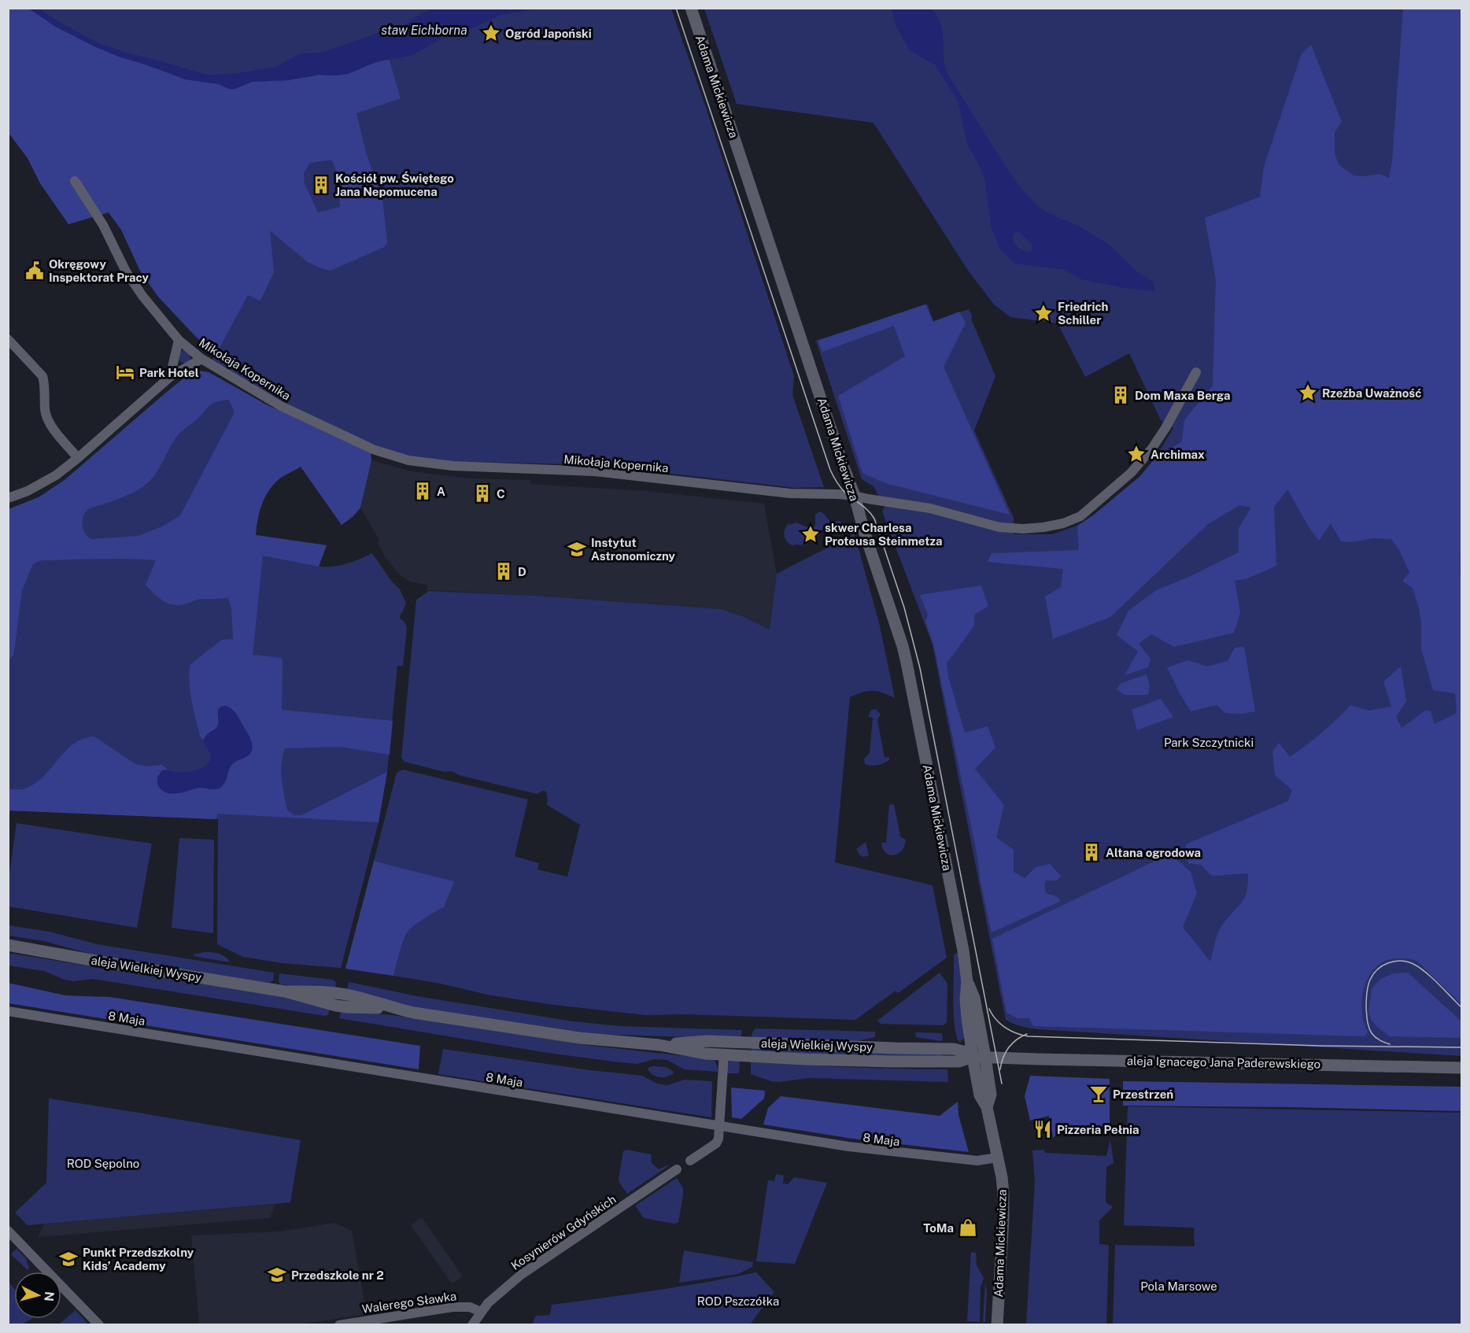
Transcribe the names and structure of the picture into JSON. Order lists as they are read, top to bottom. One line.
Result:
{"streets":{"main road":["Adama Mickiewicza","aleja Wielkiej Wyspy","aleja Ignacego Jana Paderewskiego"],"street":["Mikołaja Kopernika","8 Maja","Kosynierów Gdyńskich","Walerego Sławka"]},"crossings":[["Adama Mickiewicza","Mikołaja Kopernika"],["Adama Mickiewicza","aleja Wielkiej Wyspy"],["Adama Mickiewicza","8 Maja"],["Adama Mickiewicza","aleja Ignacego Jana Paderewskiego"],["aleja Wielkiej Wyspy","aleja Ignacego Jana Paderewskiego"],["Kosynierów Gdyńskich","Walerego Sławka"]],"water":["staw Eichborna"],"parks":["Park Szczytnicki","ROD Sępolno","Pola Marsowe","ROD Pszczółka"],"places":{"place":["Ogród Japoński","Friedrich Schiller","Rzeźba Uważność","Archimax","skwer Charlesa Proteusa Steinmetza"],"building":["Kościół pw. Świętego Jana Nepomucena","Dom Maxa Berga","A","C","D","Altana ogrodowa"],"public building":["Okręgowy Inspektorat Pracy"],"hotel":["Park Hotel"],"school or university":["Instytut Astronomiczny","Punkt Przedszkolny Kids’ Academy","Przedszkole nr 2"],"bar":["Przestrzeń"],"restaurant":["Pizzeria Pełnia"],"shop":["ToMa"]},"north":"right"}
